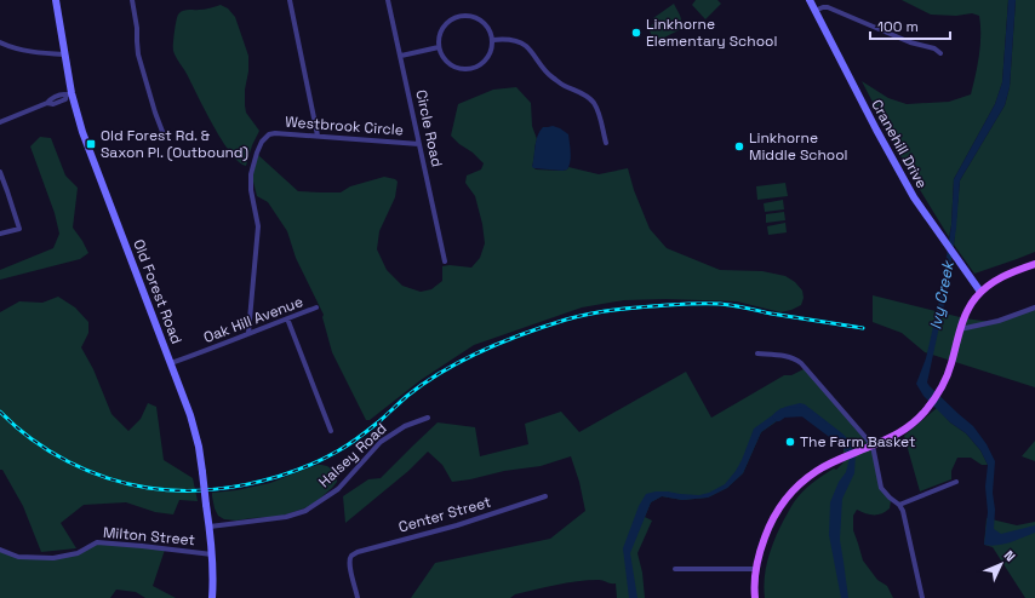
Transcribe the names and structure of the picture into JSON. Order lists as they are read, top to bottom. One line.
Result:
{"streets":{"main road":["Cranehill Drive","Old Forest Road"],"street":["Westbrook Circle","Circle Road","Oak Hill Avenue","Halsey Road","Center Street","Milton Street"]},"crossings":[["Westbrook Circle","Circle Road"],["Westbrook Circle","Oak Hill Avenue"],["Old Forest Road","Oak Hill Avenue"],["Old Forest Road","Halsey Road"],["Old Forest Road","Milton Street"]],"water":["Ivy Creek"],"places":{"other":["Linkhorne Elementary School","Linkhorne Middle School","The Farm Basket"],"transit":["Old Forest Rd. & Saxon Pl. (Outbound)"]},"scale_bar":"100 m","north":"top right"}
